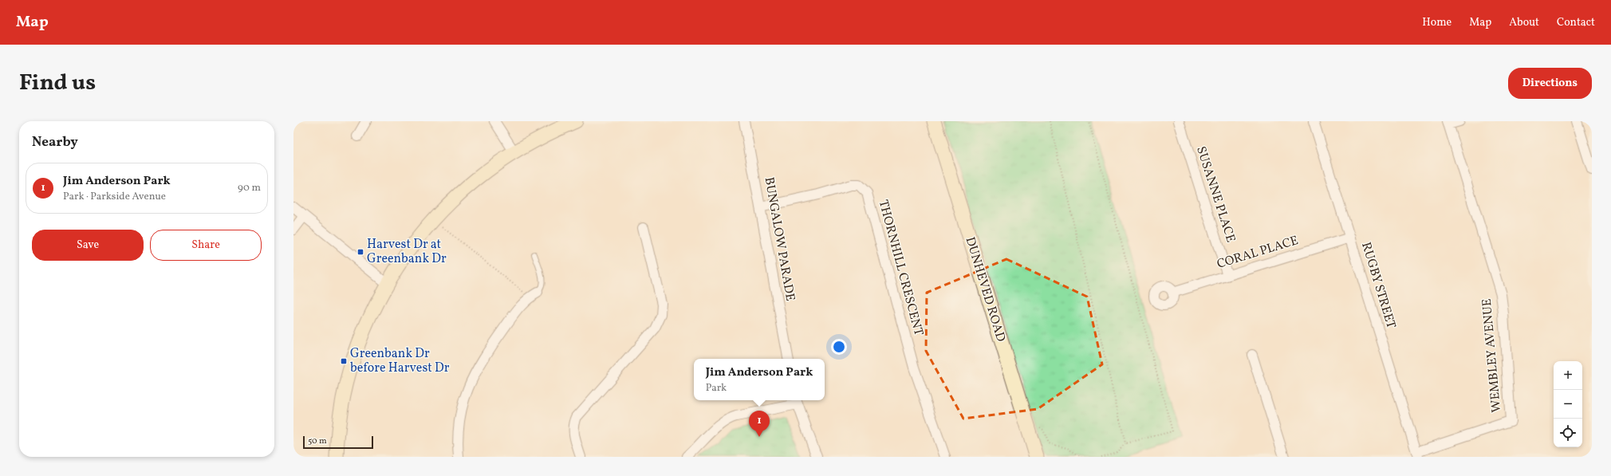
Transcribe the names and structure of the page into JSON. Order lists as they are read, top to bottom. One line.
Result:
{"streets":{"street":["SUSANNE PLACE","BUNGALOW PARADE","CORAL PLACE","THORNHILL CRESCENT","RUGBY STREET","DUNHEVED ROAD","WEMBLEY AVENUE"]},"crossings":[["SUSANNE PLACE","CORAL PLACE"],["BUNGALOW PARADE","THORNHILL CRESCENT"],["CORAL PLACE","RUGBY STREET"],["RUGBY STREET","WEMBLEY AVENUE"]],"places":{"transit":["Harvest Dr at Greenbank Dr","Greenbank Dr before Harvest Dr"]},"scale_bar":"50 m","page":{"header":"Map","nav":["Home","Map","About","Contact"],"title":"Find us","buttons":["Directions",["Save","Share"]],"heading":"Nearby","list":[{"mark":"1","name":"Jim Anderson Park","note":"Park · Parkside Avenue","value":"90 m"}],"popup":["Jim Anderson Park","Park"],"map_buttons":["+","−"],"pins":"1","scale":"50 m"}}
